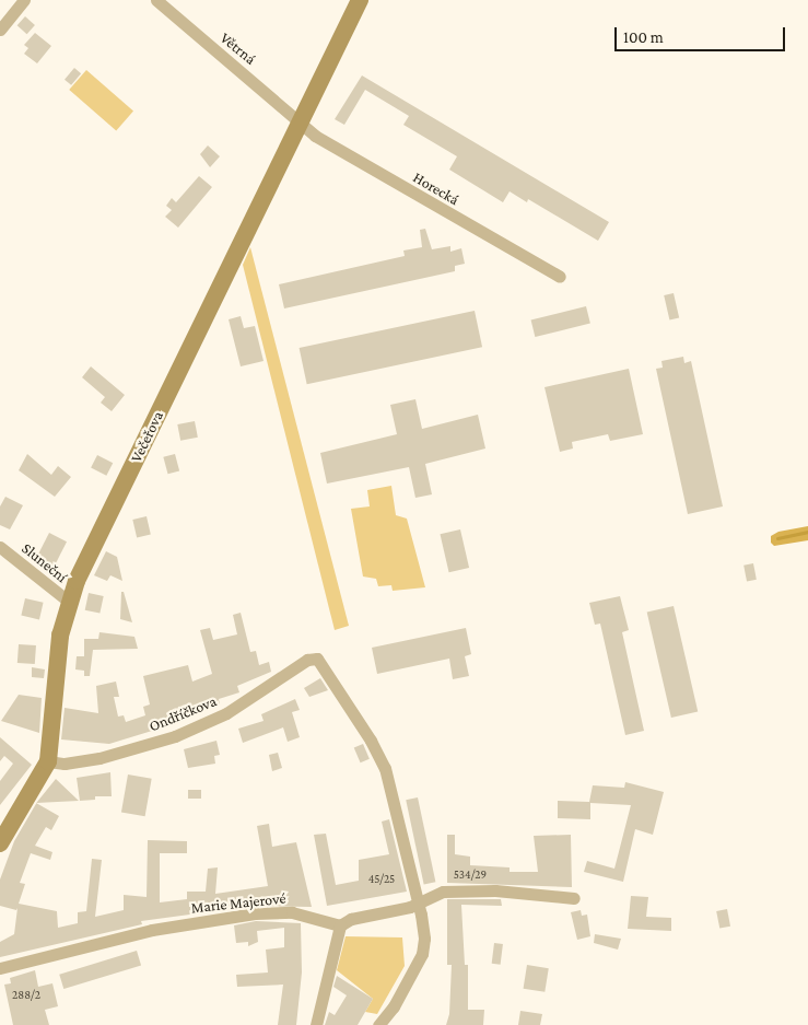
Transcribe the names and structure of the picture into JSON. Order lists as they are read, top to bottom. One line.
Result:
{"streets":{"street":["Větrná","Horecká","Večeřova","Sluneční","Ondříčkova","Marie Majerové"]},"crossings":[["Větrná","Horecká"],["Větrná","Večeřova"],["Horecká","Večeřova"],["Večeřova","Sluneční"],["Večeřova","Ondříčkova"]],"house_numbers":["534/29","45/25","288/2"],"scale_bar":"100 m"}
